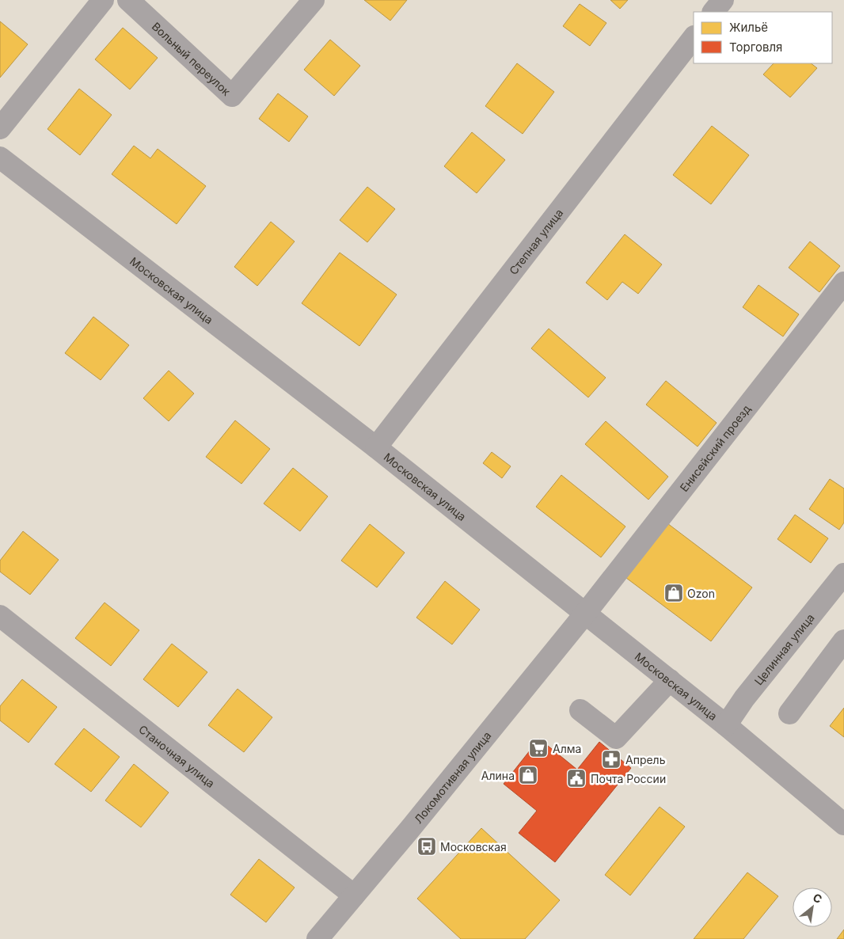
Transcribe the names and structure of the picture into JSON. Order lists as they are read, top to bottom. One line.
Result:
{"streets":{"street":["Вольный переулок","Степная улица","Московская улица","Енисейский проезд","Целинная улица","Станочная улица","Локомотивная улица"]},"crossings":[["Степная улица","Московская улица"],["Московская улица","Енисейский проезд"],["Московская улица","Целинная улица"],["Московская улица","Локомотивная улица"],["Енисейский проезд","Локомотивная улица"],["Станочная улица","Локомотивная улица"]],"places":{"shop":["Ozon","Алина"],"supermarket":["Алма"],"pharmacy":["Апрель"],"public building":["Почта России"],"bus stop":["Московская"]},"legend":["Жильё","Торговля"],"north":"top right"}
